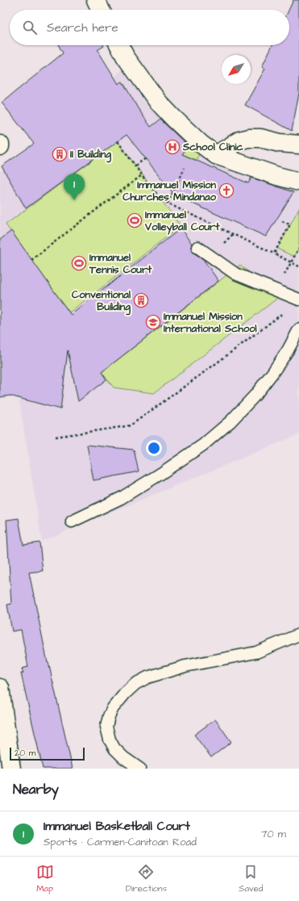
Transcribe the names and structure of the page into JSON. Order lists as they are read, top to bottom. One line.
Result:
{"places":{"hospital":["School Clinic"],"building":["II Building","Conventional Building"],"church":["Immanuel Mission Churches Mindanao"],"sports":["Immanuel Volleyball Court","Immanuel Tennis Court"],"school or university":["Immanuel Mission International School"]},"scale_bar":"20 m","north":"bottom left","page":{"search":"Search here","pins":"1","scale":"20 m","heading":"Nearby","list":[{"mark":"1","name":"Immanuel Basketball Court","note":"Sports · Carmen-Canitoan Road","value":"70 m"}],"nav":["Map","Directions","Saved"]}}
